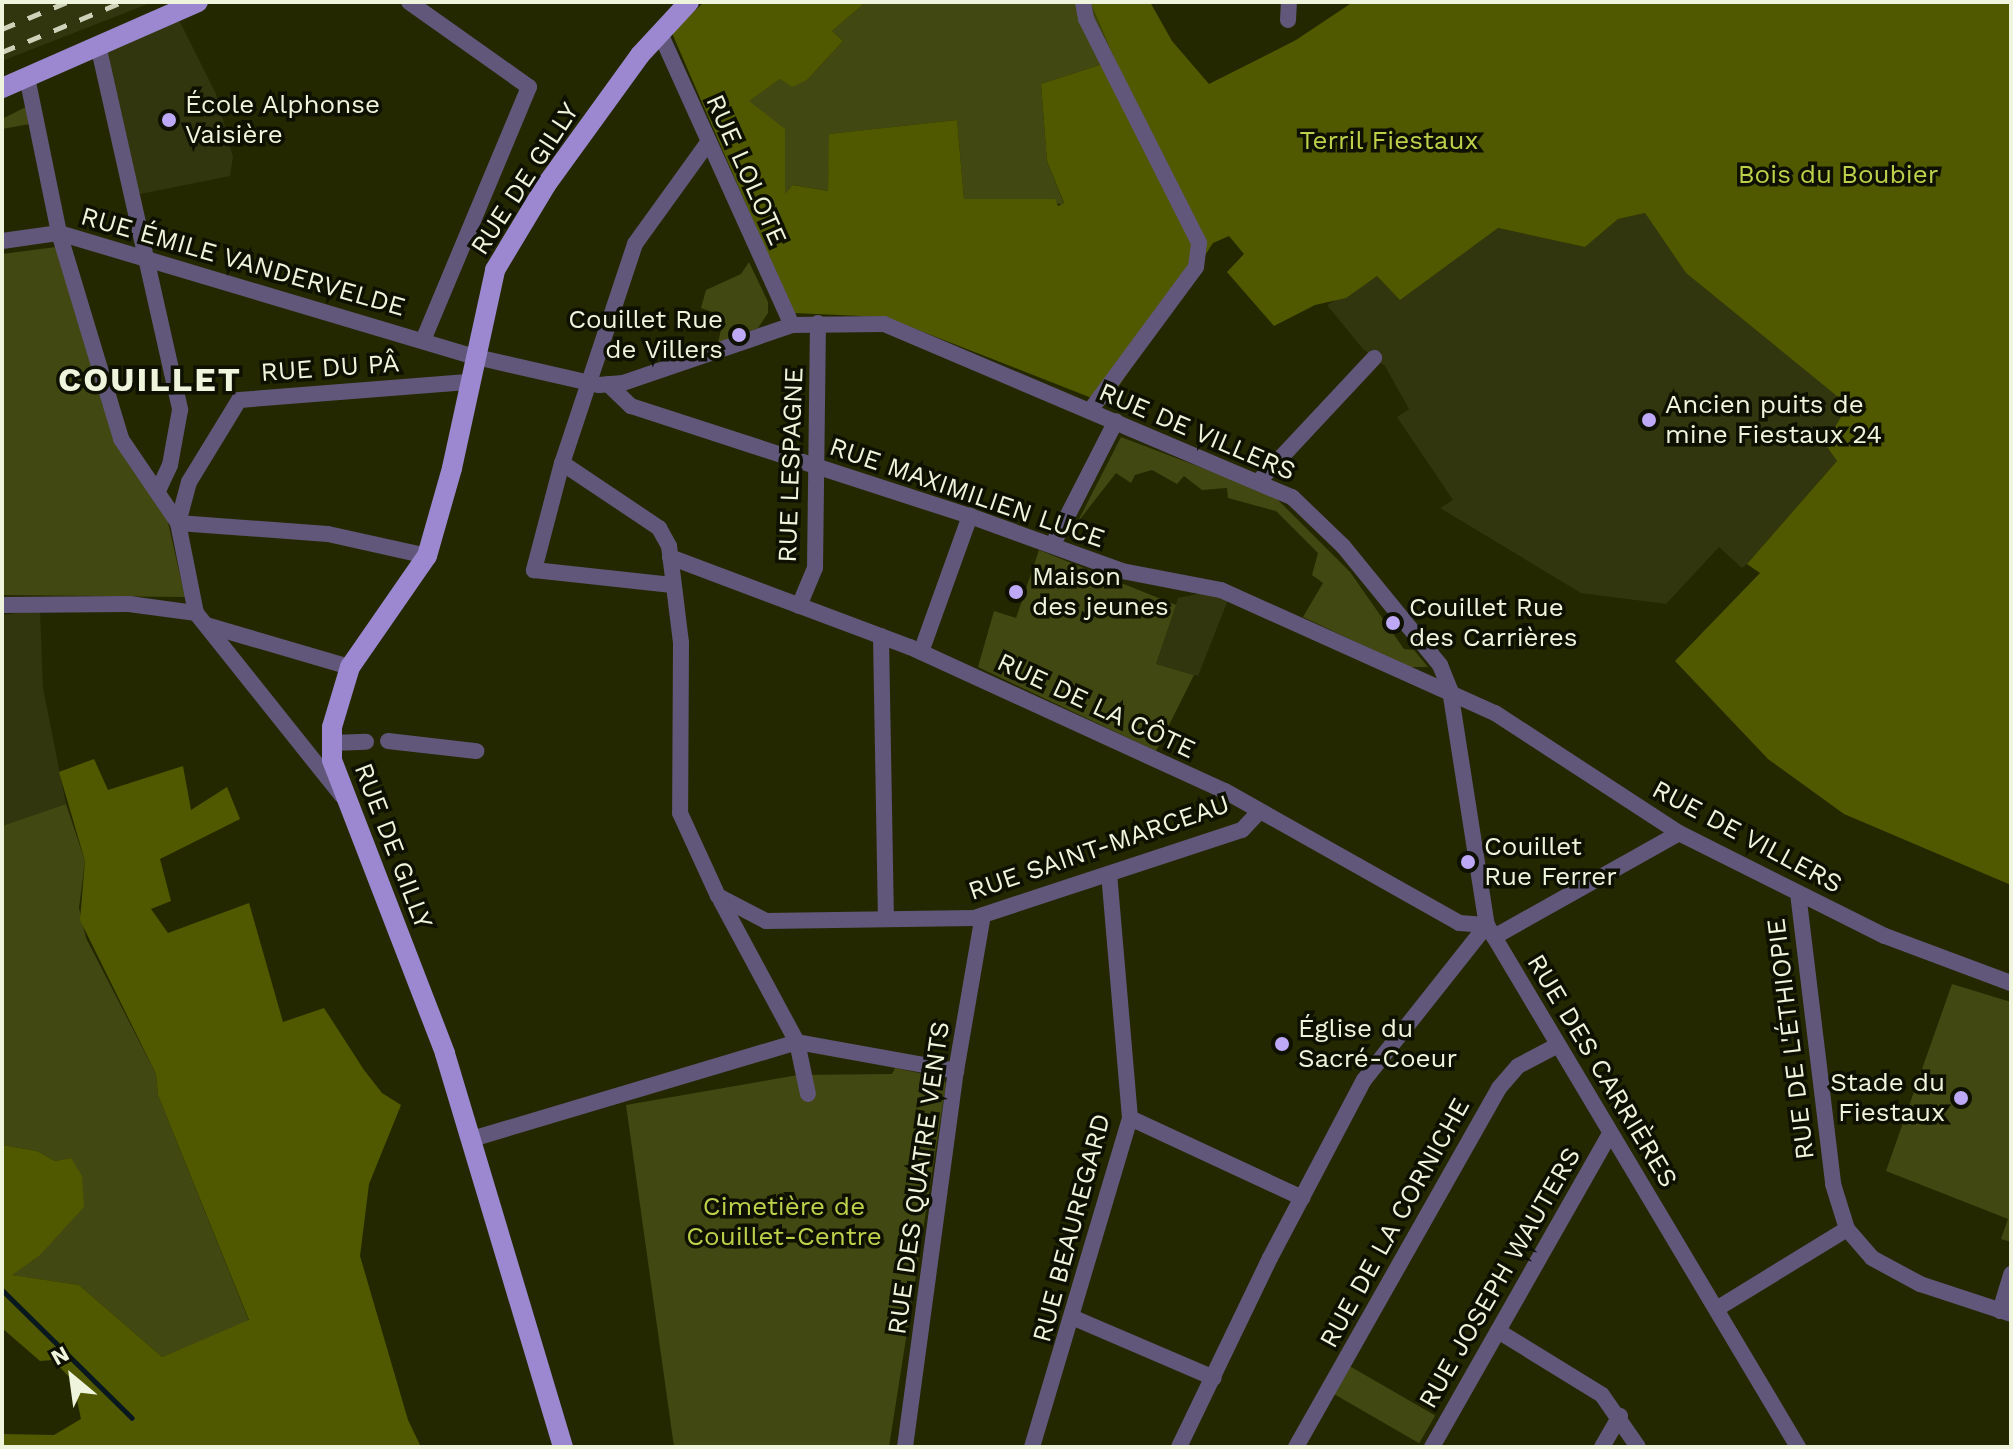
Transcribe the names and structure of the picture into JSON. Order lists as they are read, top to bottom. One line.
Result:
{"streets":{"main road":["RUE DE GILLY"],"street":["RUE LOLOTE","RUE ÉMILE VANDERVELDE","RUE DU PÂ","RUE DE VILLERS","RUE LESPAGNE","RUE MAXIMILIEN LUCE","RUE DE LA CÔTE","RUE SAINT-MARCEAU","RUE DE L'ÉTHIOPIE","RUE DES CARRIÈRES","RUE DES QUATRE VENTS","RUE DE LA CORNICHE","RUE BEAUREGARD","RUE JOSEPH WAUTERS"]},"crossings":[["RUE LOLOTE","RUE DE GILLY"],["RUE LOLOTE","RUE DE VILLERS"],["RUE DE GILLY","RUE DU PÂ"],["RUE DE GILLY","RUE DE VILLERS"],["RUE ÉMILE VANDERVELDE","RUE DE VILLERS"],["RUE DE VILLERS","RUE LESPAGNE"],["RUE DE VILLERS","RUE MAXIMILIEN LUCE"],["RUE DE VILLERS","RUE DE L'ÉTHIOPIE"],["RUE DE VILLERS","RUE DES CARRIÈRES"],["RUE LESPAGNE","RUE MAXIMILIEN LUCE"],["RUE LESPAGNE","RUE DE LA CÔTE"],["RUE MAXIMILIEN LUCE","RUE DES CARRIÈRES"],["RUE DE LA CÔTE","RUE SAINT-MARCEAU"],["RUE DE LA CÔTE","RUE DES CARRIÈRES"],["RUE SAINT-MARCEAU","RUE DES QUATRE VENTS"],["RUE SAINT-MARCEAU","RUE BEAUREGARD"],["RUE DES CARRIÈRES","RUE DE LA CORNICHE"],["RUE DES CARRIÈRES","RUE JOSEPH WAUTERS"]],"districts":["COUILLET"],"parks":["Terril Fiestaux","Bois du Boubier","Cimetière de Couillet-Centre"],"places":["École Alphonse Vaisière","Couillet Rue de Villers","Ancien puits de mine Fiestaux 24","Maison des jeunes","Couillet Rue des Carrières","Couillet Rue Ferrer","Église du Sacré-Coeur","Stade du Fiestaux"],"north":"top left"}
